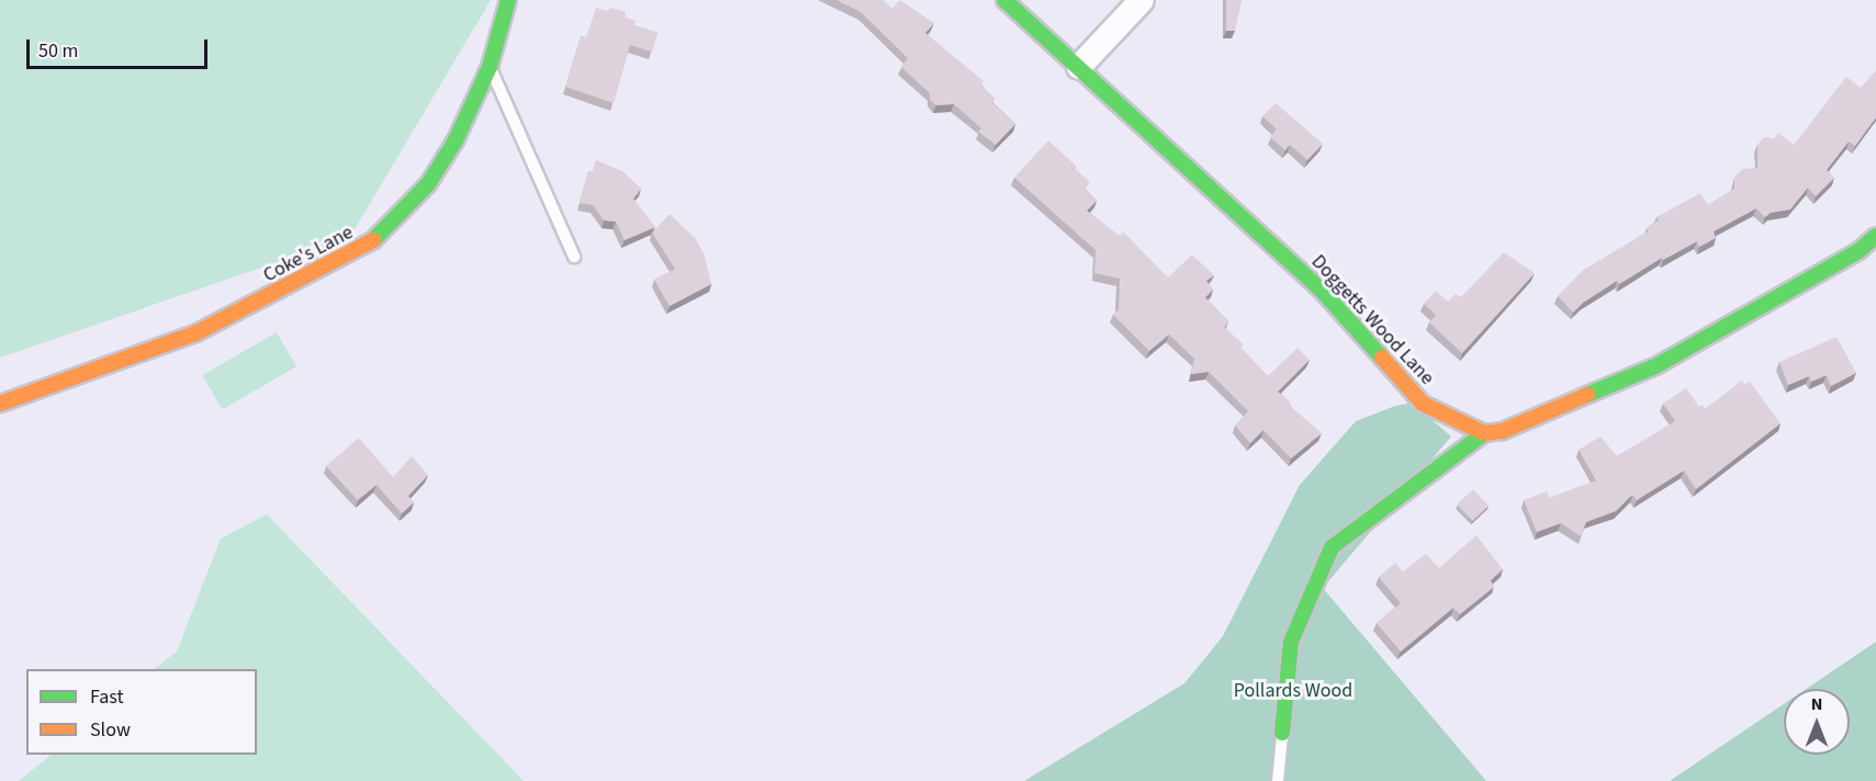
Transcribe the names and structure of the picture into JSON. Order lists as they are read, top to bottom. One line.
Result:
{"streets":{"street":["Coke's Lane","Doggetts Wood Lane"]},"parks":["Pollards Wood"],"legend":["Fast","Slow"],"scale_bar":"50 m","north":"top"}
